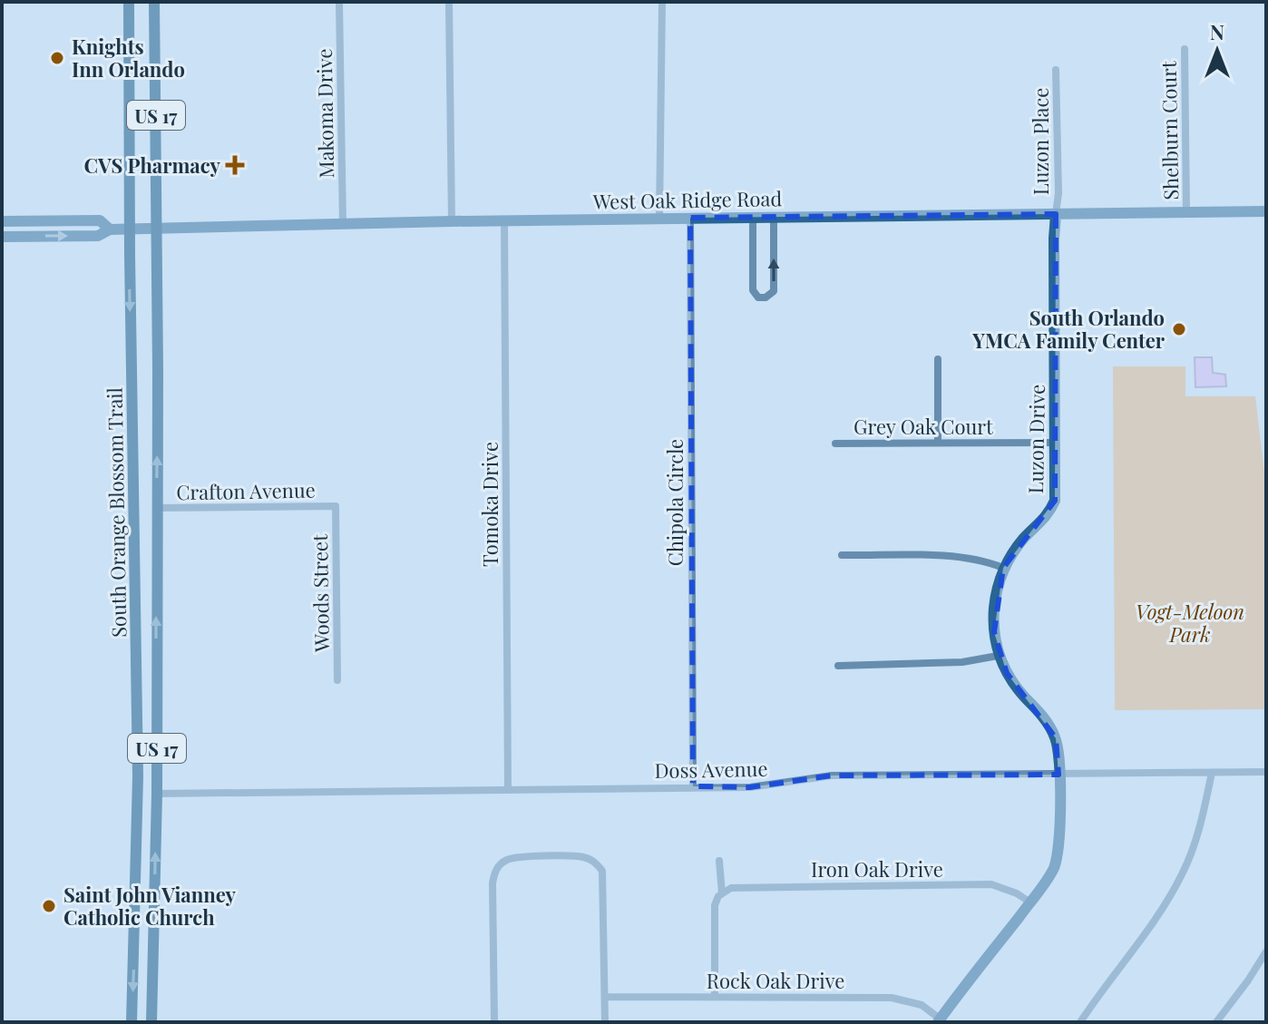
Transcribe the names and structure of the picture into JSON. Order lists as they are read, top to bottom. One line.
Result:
{"streets":{"main road":["US 17","West Oak Ridge Road","Luzon Drive","South Orange Blossom Trail"],"street":["Makoma Drive","Shelburn Court","Luzon Place","Grey Oak Court","Crafton Avenue","Chipola Circle","Tomoka Drive","Woods Street","Doss Avenue","Iron Oak Drive","Rock Oak Drive"]},"crossings":[["Makoma Drive","West Oak Ridge Road"],["Shelburn Court","West Oak Ridge Road"],["Luzon Place","West Oak Ridge Road"],["Luzon Place","Luzon Drive"],["West Oak Ridge Road","Luzon Drive"],["West Oak Ridge Road","Chipola Circle"],["West Oak Ridge Road","Tomoka Drive"],["West Oak Ridge Road","South Orange Blossom Trail"],["Grey Oak Court","Luzon Drive"],["Luzon Drive","Doss Avenue"],["Luzon Drive","Iron Oak Drive"],["Luzon Drive","Rock Oak Drive"],["Crafton Avenue","South Orange Blossom Trail"],["Crafton Avenue","Woods Street"],["Chipola Circle","Doss Avenue"],["Tomoka Drive","Doss Avenue"],["South Orange Blossom Trail","Doss Avenue"]],"parks":["Vogt-Meloon Park"],"places":{"other":["Knights Inn Orlando","South Orlando YMCA Family Center","Saint John Vianney Catholic Church"],"health":["CVS Pharmacy"]},"north":"top"}
